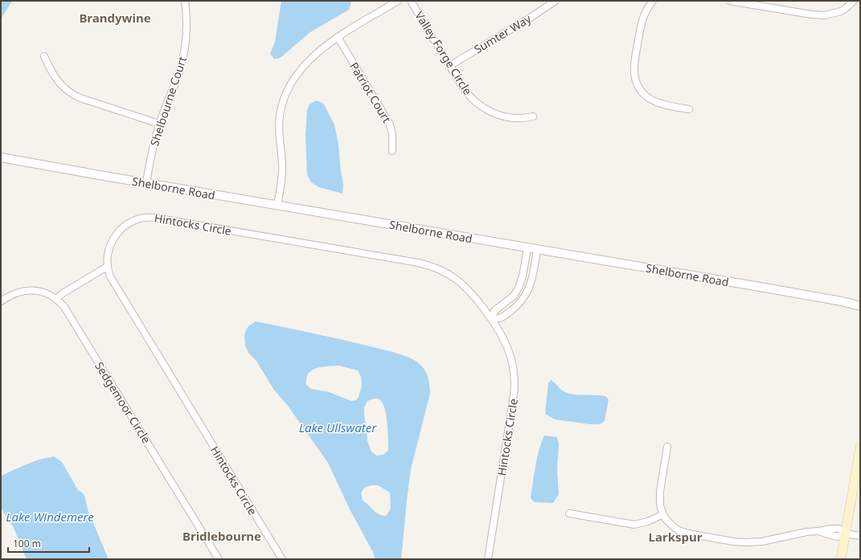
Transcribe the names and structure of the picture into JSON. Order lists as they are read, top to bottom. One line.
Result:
{"streets":{"street":["Sumter Way","Valley Forge Circle","Patriot Court","Shelbourne Court","Shelborne Road","Hintocks Circle","Sedgemoor Circle"]},"crossings":[["Sumter Way","Valley Forge Circle"],["Shelbourne Court","Shelborne Road"]],"districts":["Brandywine","Bridlebourne","Larkspur"],"water":["Lake Ullswater","Lake Windemere"],"scale_bar":"100 m"}
